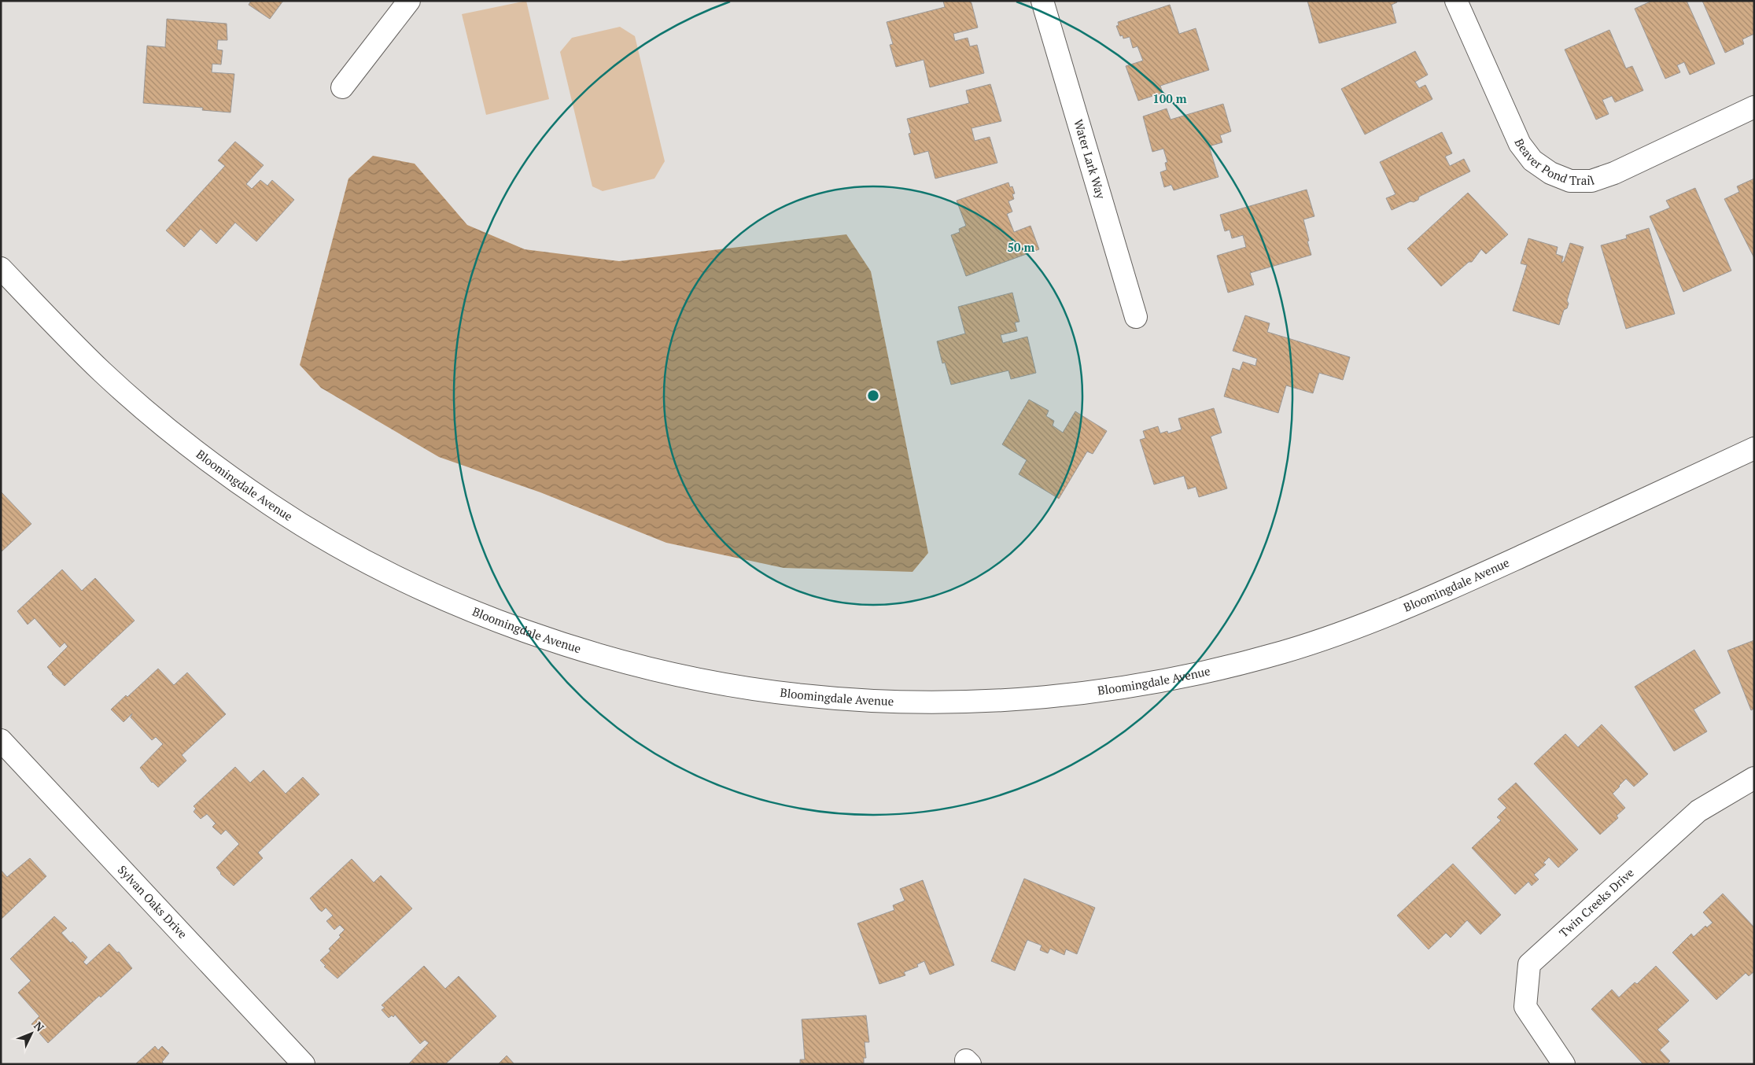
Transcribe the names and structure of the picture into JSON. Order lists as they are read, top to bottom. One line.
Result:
{"streets":{"street":["Beaver Pond Trail","Water Lark Way","Bloomingdale Avenue","Sylvan Oaks Drive","Twin Creeks Drive"]},"north":"top right","rings":["100 m","50 m"]}
